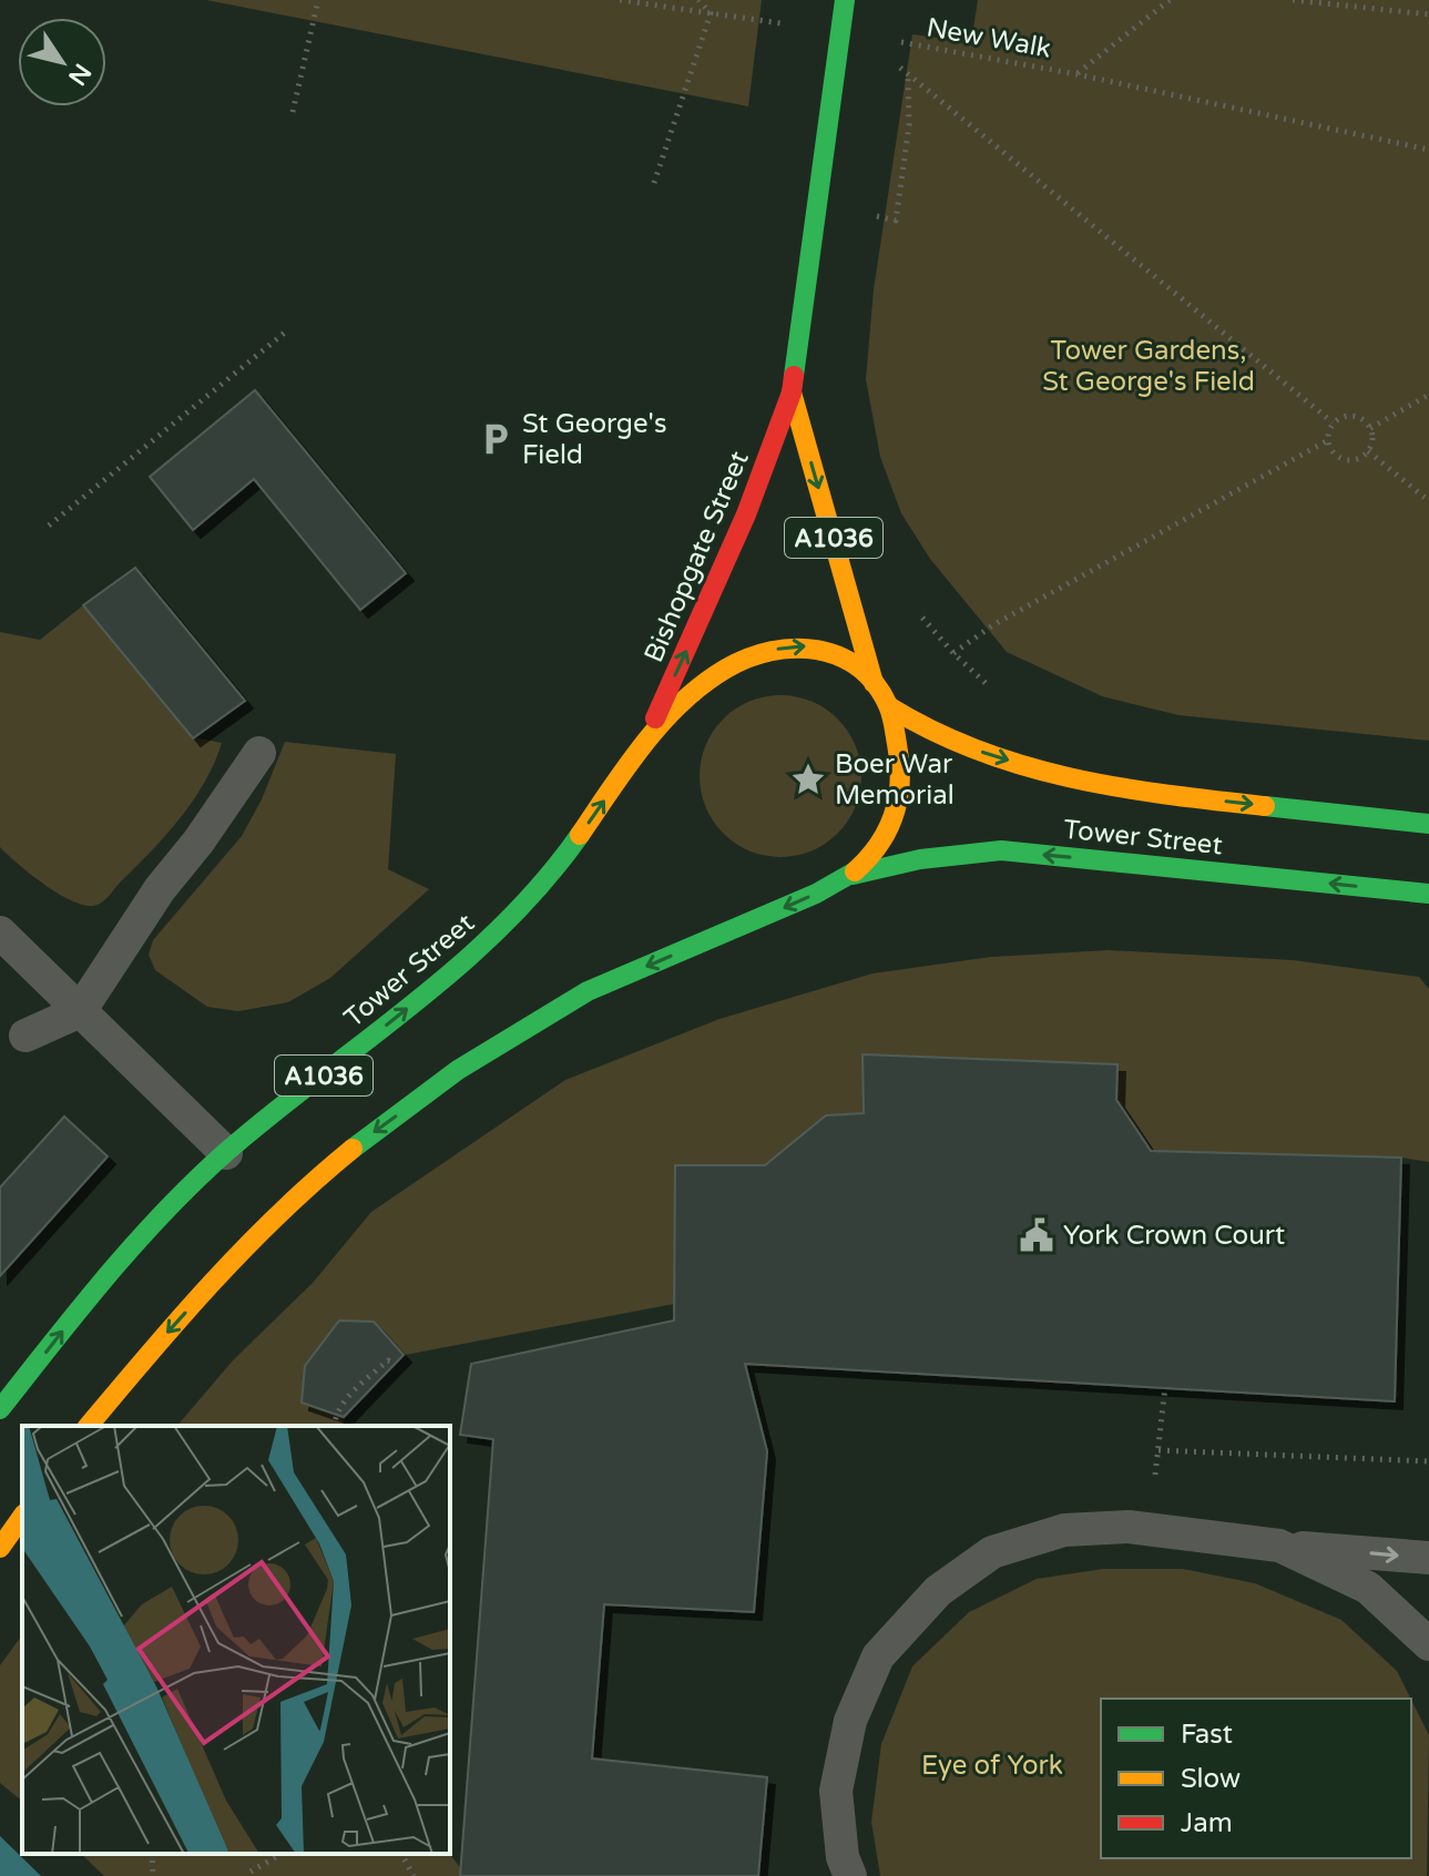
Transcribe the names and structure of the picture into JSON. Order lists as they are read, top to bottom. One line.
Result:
{"streets":{"main road":["A1036","Bishopgate Street","Tower Street"],"path":["New Walk"]},"crossings":[["A1036","Bishopgate Street"],["A1036","Tower Street"],["Bishopgate Street","Tower Street"]],"parks":["Tower Gardens, St George's Field","Eye of York"],"places":{"parking":["St George's Field"],"place":["Boer War Memorial"],"public building":["York Crown Court"]},"legend":["Fast","Slow","Jam"],"north":"bottom right"}
